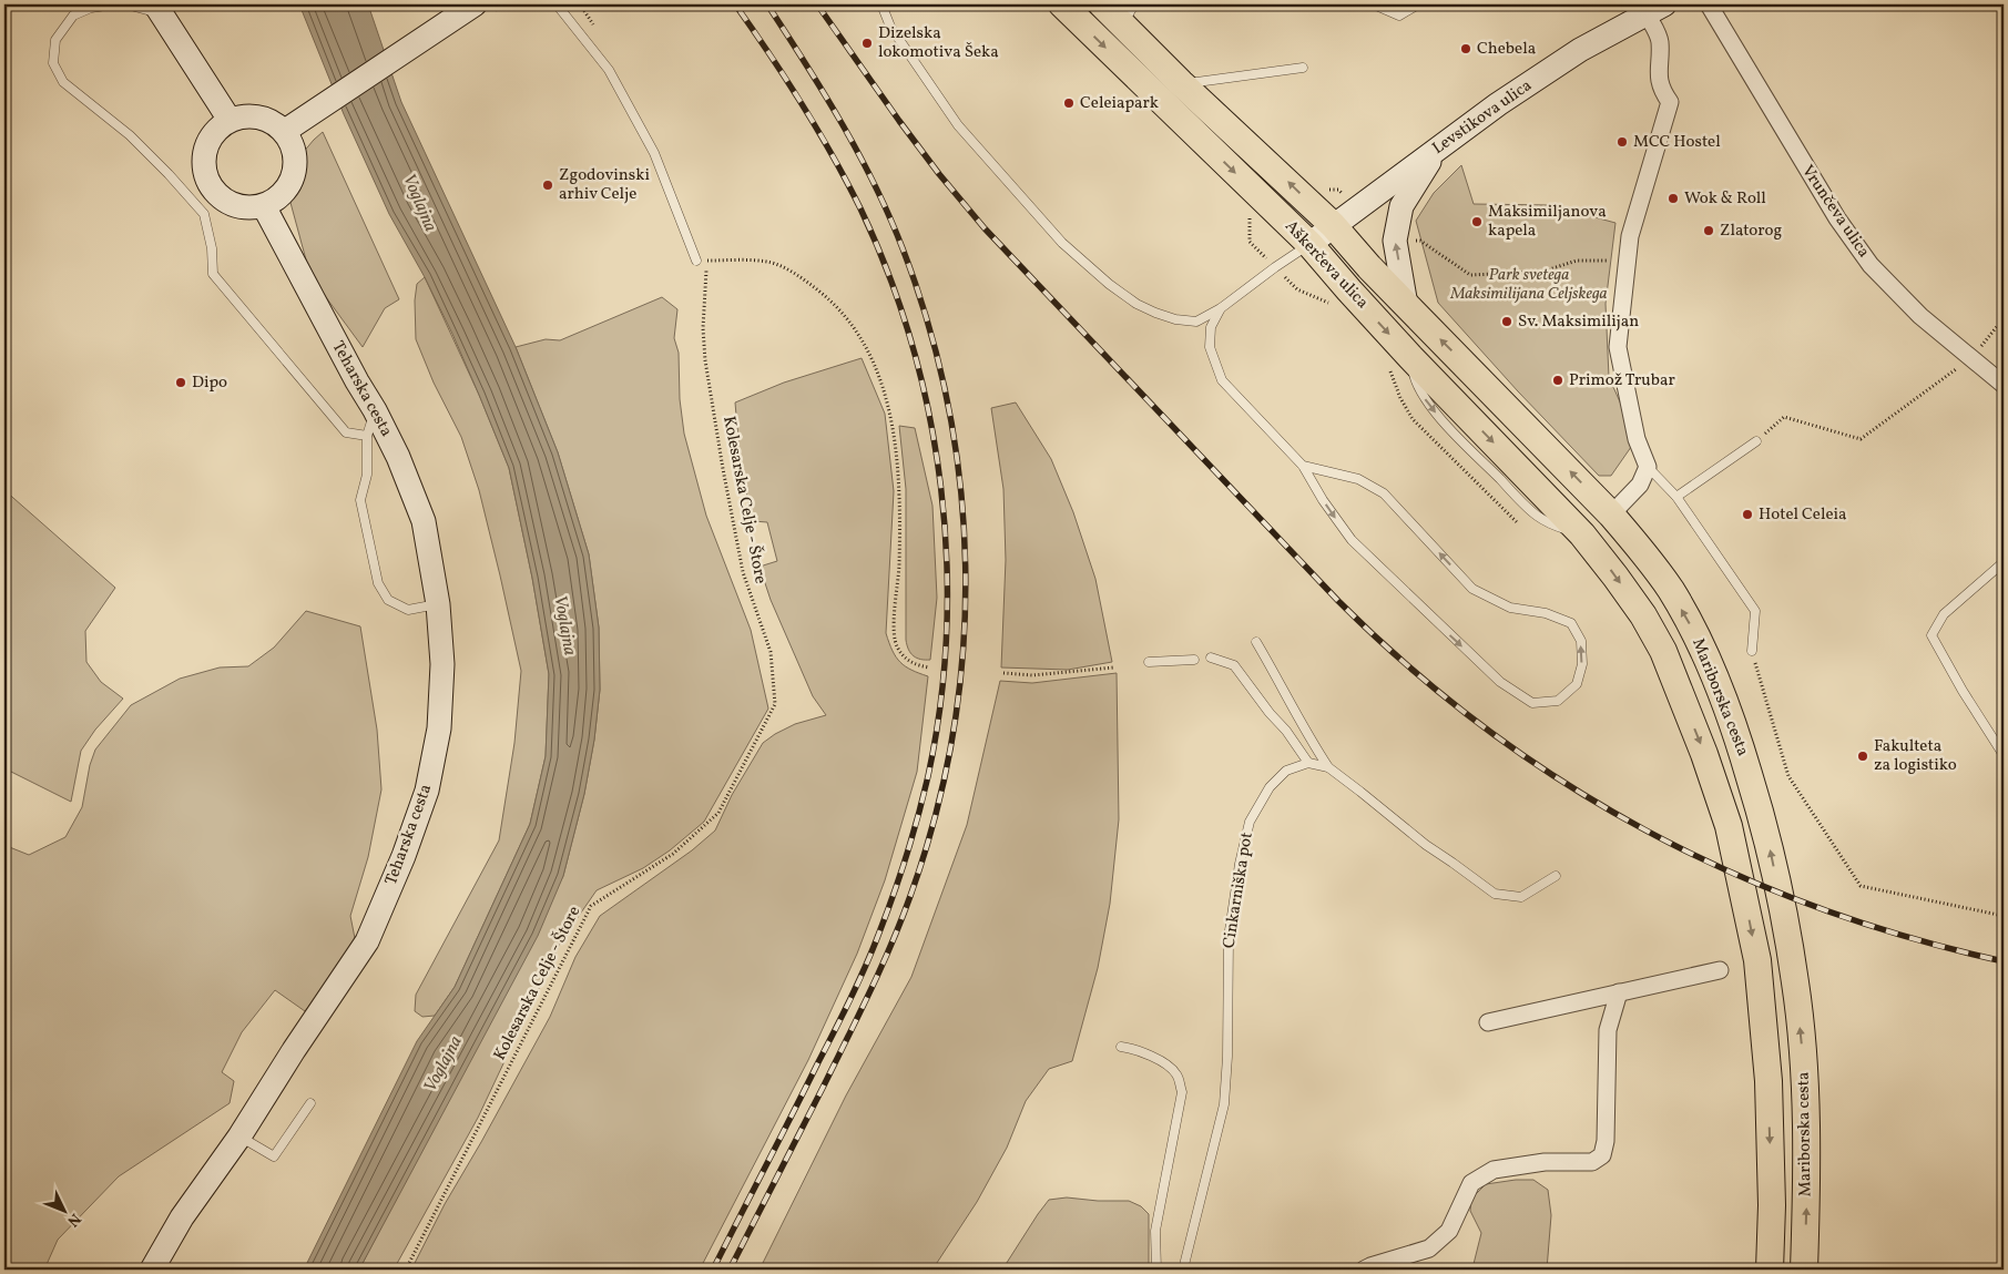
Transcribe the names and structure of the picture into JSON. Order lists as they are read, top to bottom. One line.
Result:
{"streets":{"main road":["Aškerčeva ulica","Mariborska cesta"],"street":["Levstikova ulica","Vrunčeva ulica","Teharska cesta"],"lane":["Cinkarniška pot"],"path":["Kolesarska Celje - Štore"]},"crossings":[["Levstikova ulica","Aškerčeva ulica"],["Aškerčeva ulica","Mariborska cesta"]],"water":["Voglajna"],"parks":["Park svetega Maksimilijana Celjskega"],"places":["Dizelska lokomotiva Šeka","Chebela","Celeiapark","MCC Hostel","Zgodovinski arhiv Celje","Wok & Roll","Maksimiljanova kapela","Zlatorog","Sv. Maksimilijan","Primož Trubar","Dipo","Hotel Celeia","Fakulteta za logistiko"],"north":"bottom right"}
